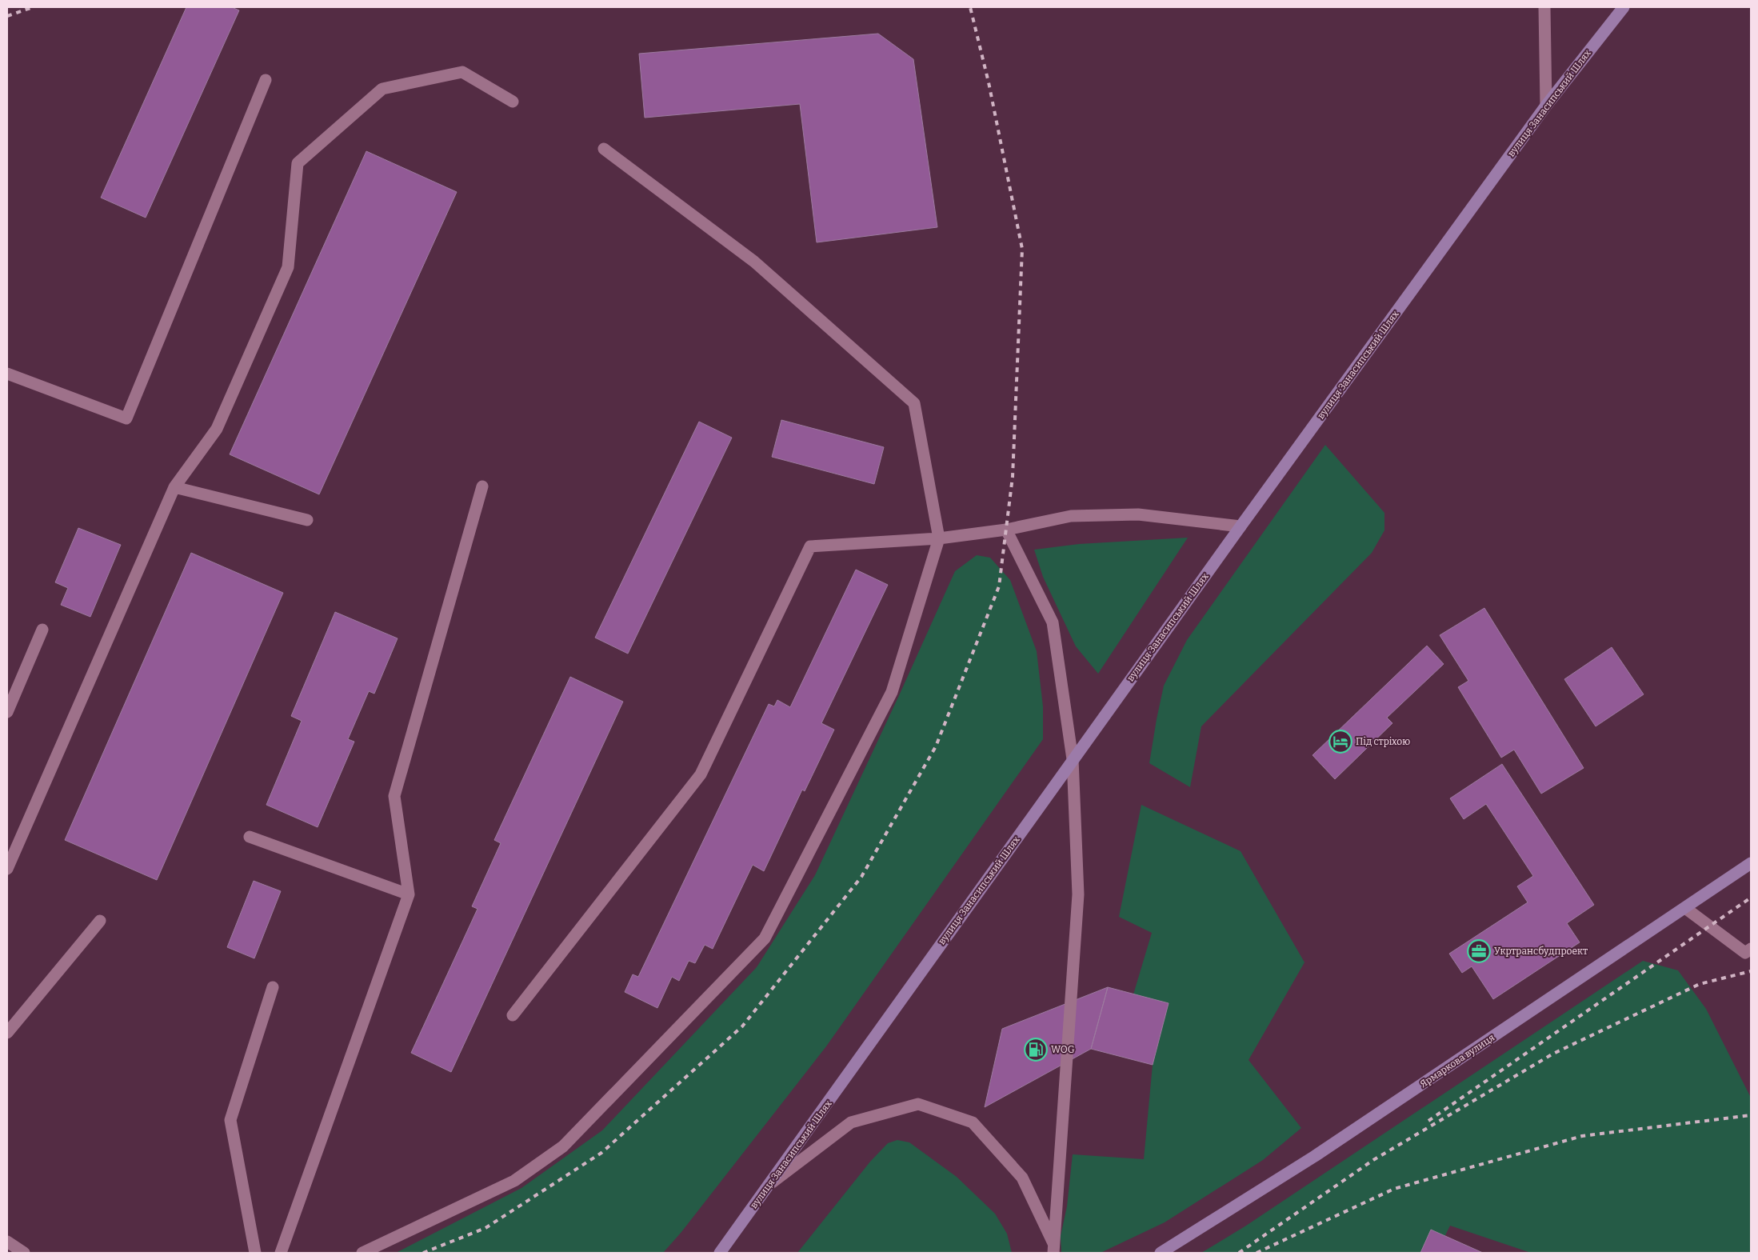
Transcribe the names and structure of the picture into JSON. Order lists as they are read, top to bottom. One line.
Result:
{"streets":{"main road":["вулиця Занасипський Шлях","Ярмаркова вулиця"]},"places":{"hotel":["Під стріхою"],"office":["Укртрансбудпроект"],"fuel station":["WOG"]}}
